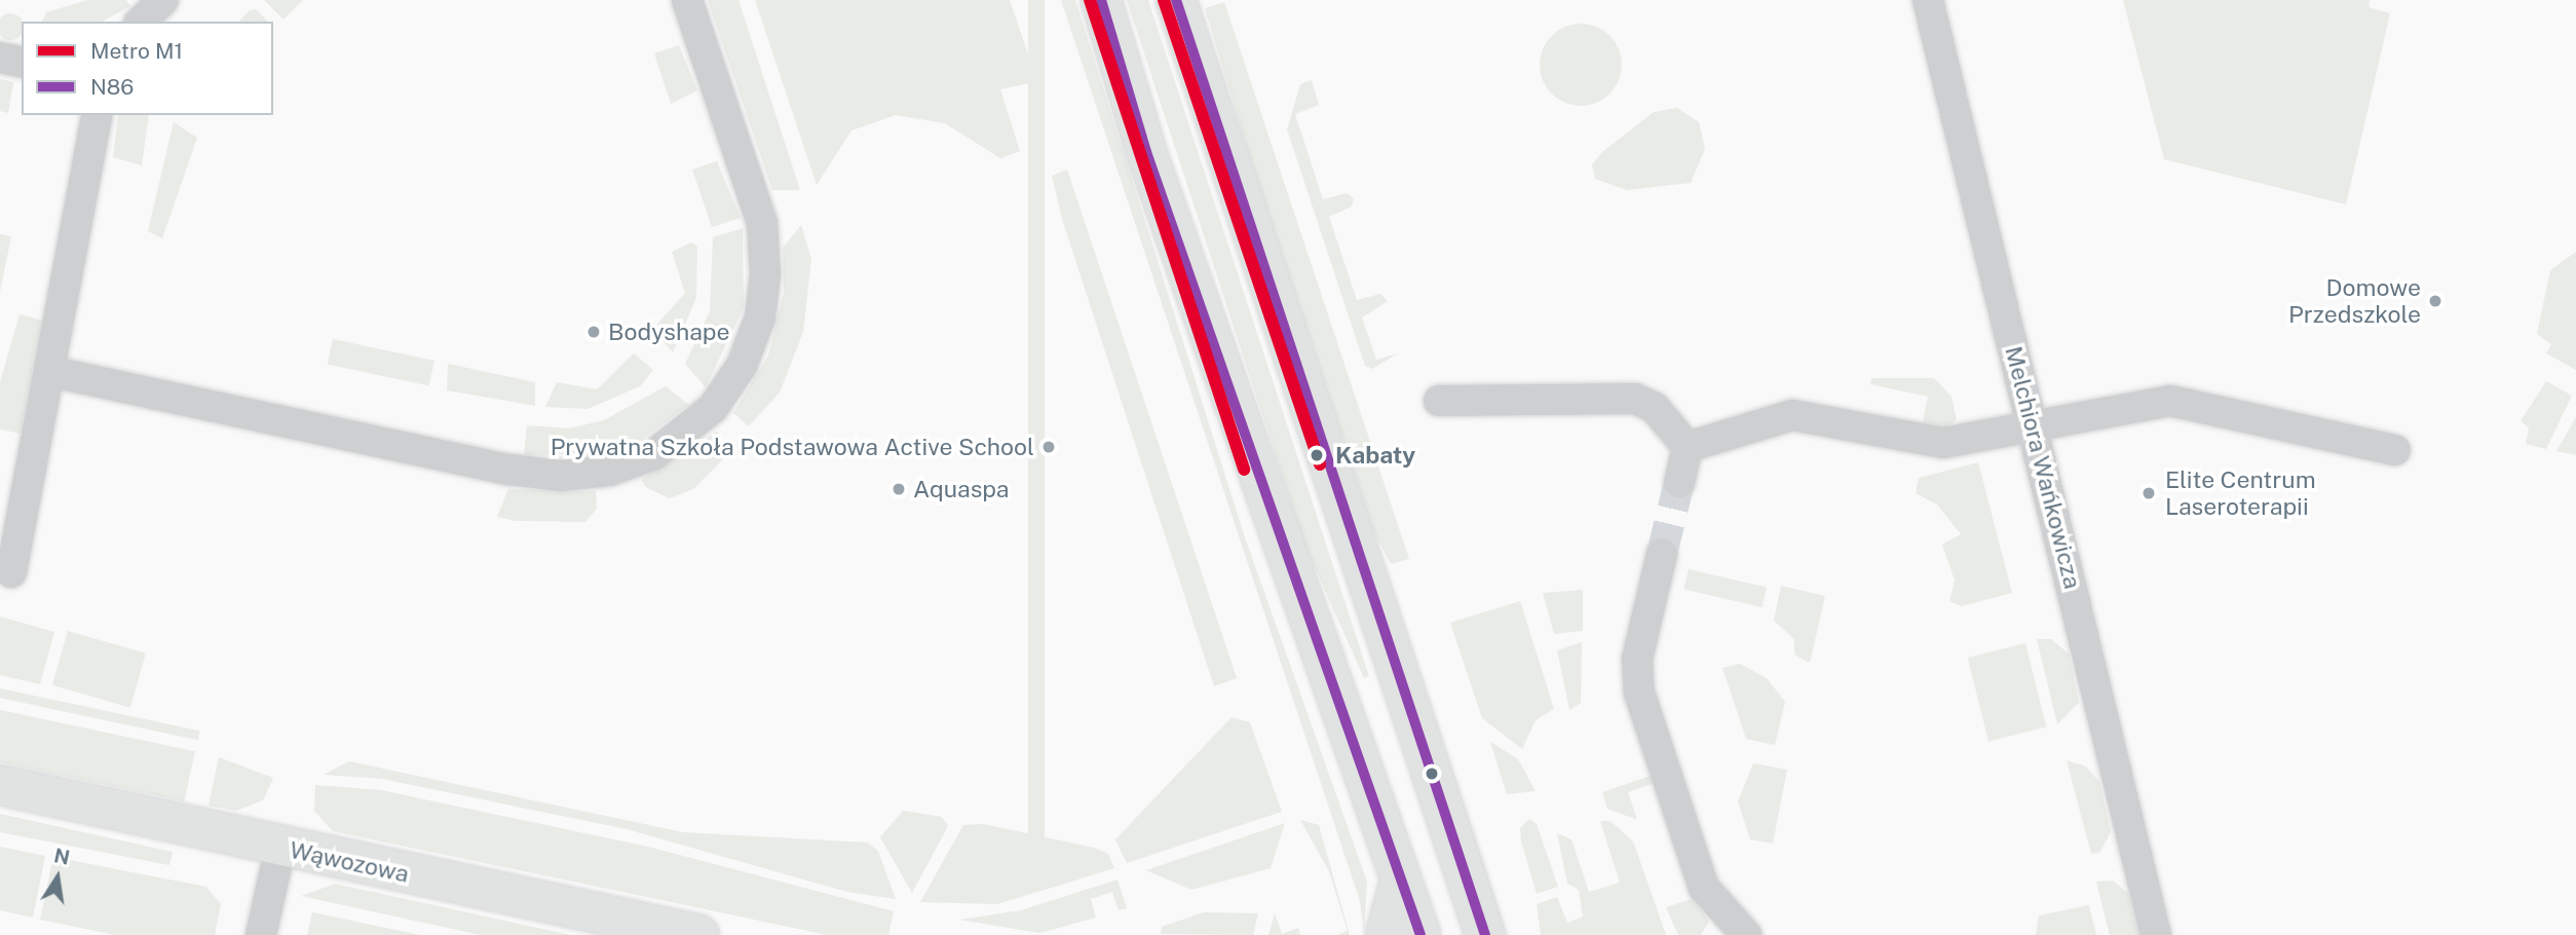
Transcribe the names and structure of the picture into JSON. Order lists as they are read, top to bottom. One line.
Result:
{"streets":{"street":["Melchiora Wańkowicza","Wąwozowa"]},"places":["Domowe Przedszkole","Bodyshape","Prywatna Szkoła Podstawowa Active School","Kabaty","Aquaspa","Elite Centrum Laseroterapii"],"lines":["metro line M1","transit line N86"],"legend":["Metro M1","N86"],"north":"top"}
